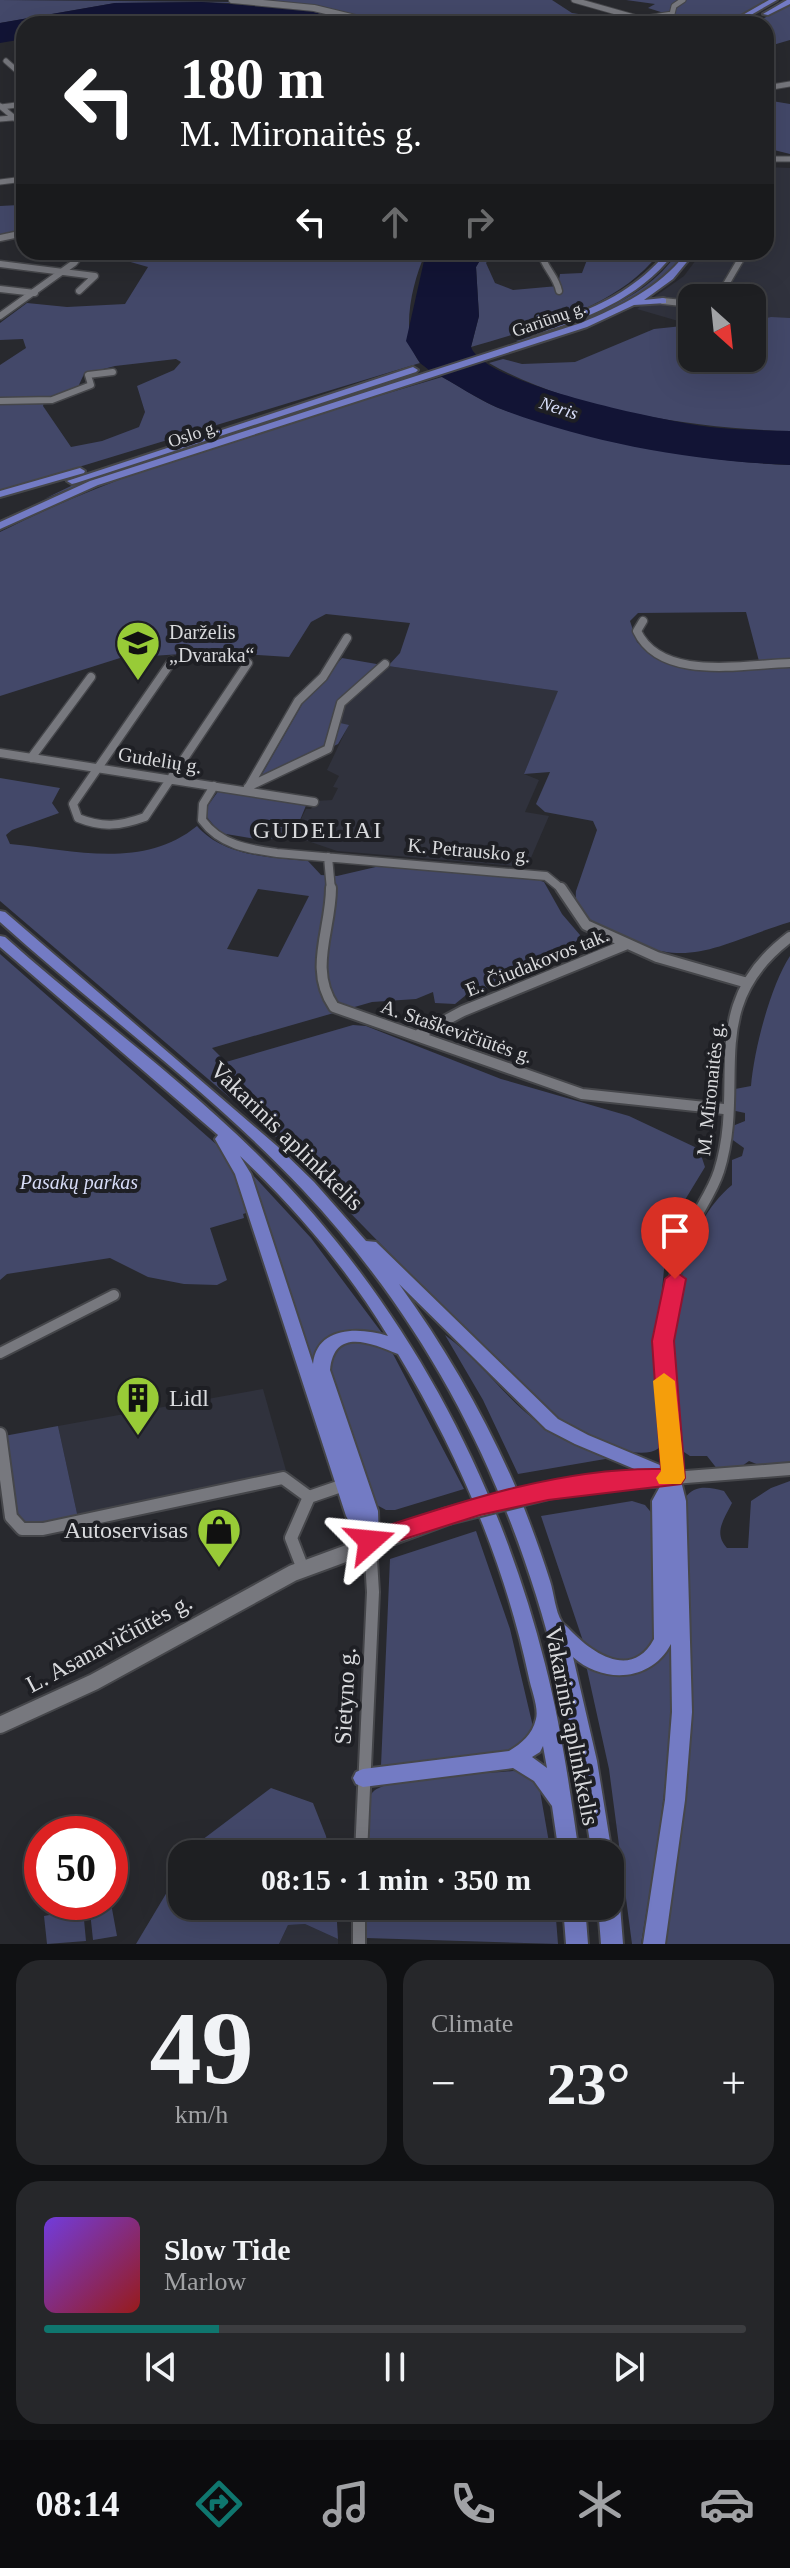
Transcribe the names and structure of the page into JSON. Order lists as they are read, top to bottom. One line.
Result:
{"streets":{"highway":["Gariūnų g.","Oslo g.","Vakarinis aplinkkelis"],"main road":["L. Asanavičiūtės g."],"street":["Gudelių g.","K. Petrausko g.","E. Čiudakovos tak.","A. Staškevičiūtės g.","M. Mironaitės g.","Sietyno g."]},"crossings":[["Gariūnų g.","Oslo g."],["Gudelių g.","K. Petrausko g."],["K. Petrausko g.","E. Čiudakovos tak."],["K. Petrausko g.","A. Staškevičiūtės g."],["K. Petrausko g.","M. Mironaitės g."],["E. Čiudakovos tak.","A. Staškevičiūtės g."],["A. Staškevičiūtės g.","M. Mironaitės g."],["M. Mironaitės g.","L. Asanavičiūtės g."],["L. Asanavičiūtės g.","Sietyno g."]],"districts":["GUDELIAI"],"water":["Neris"],"parks":["Pasakų parkas"],"places":{"school or university":["Darželis „Dvaraka“"],"building":["Lidl"],"shop":["Autoservisas"]},"north":"bottom right","page":{"turn":["180 m","M. Mironaitės g."],"limit":"50","trip":"08:15 · 1 min · 350 m","tile":[["49","km/h"],"Climate"],"heat":["−","23°","+"],"song":["Slow Tide","Marlow"],"tabs":"08:14"}}
